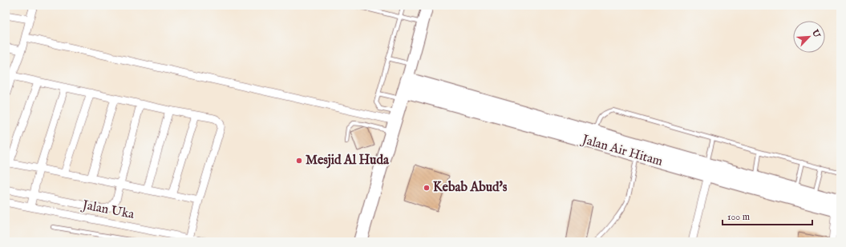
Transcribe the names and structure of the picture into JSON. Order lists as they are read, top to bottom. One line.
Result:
{"streets":{"highway":["Jalan Air Hitam"],"street":["Jalan Uka"]},"places":["Mesjid Al Huda","Kebab Abud's"],"scale_bar":"100 m","north":"top right"}
